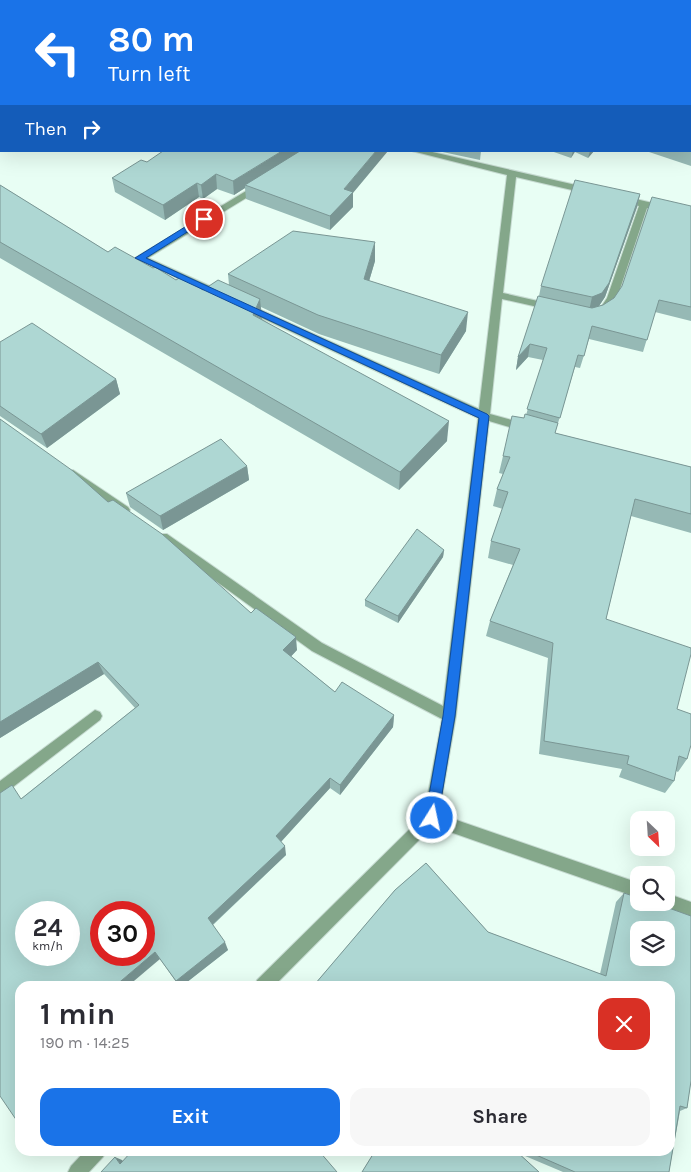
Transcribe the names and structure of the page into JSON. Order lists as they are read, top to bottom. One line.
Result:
{"north":"bottom right","page":{"turn":["80 m","Turn left"],"then":"Then","speed":"24 km/h","limit":"30","heading":["1 min","190 m · 14:25"],"buttons":["Exit","Share"]}}
